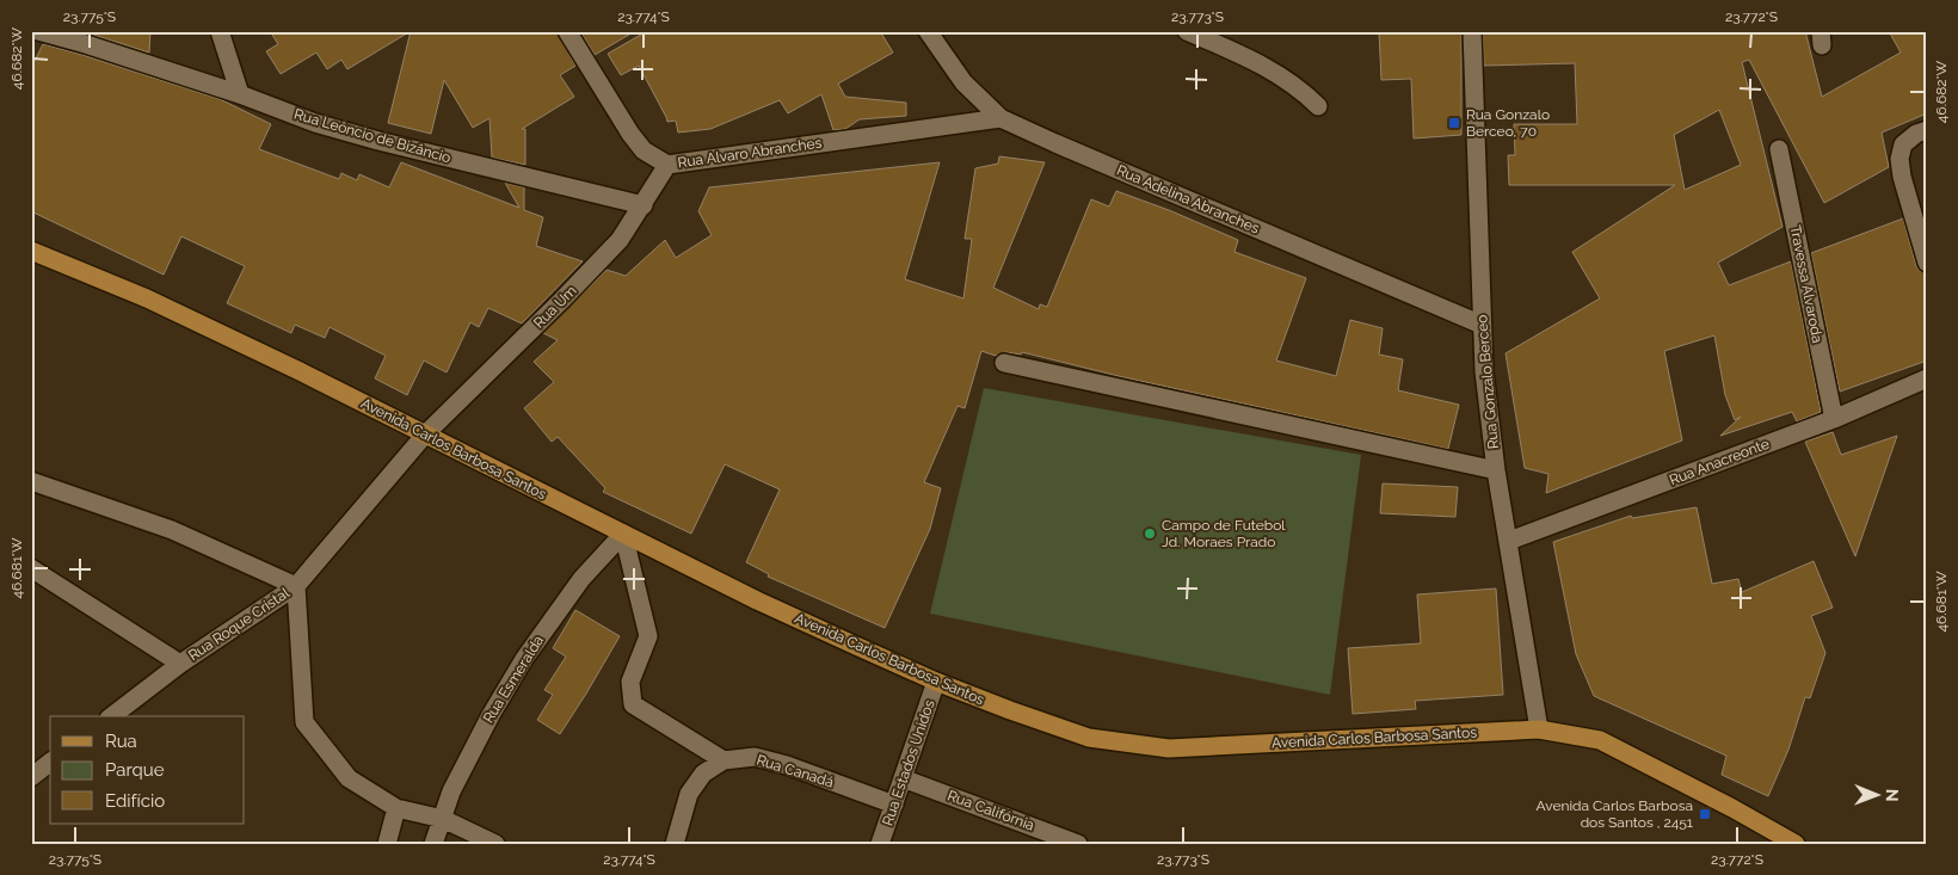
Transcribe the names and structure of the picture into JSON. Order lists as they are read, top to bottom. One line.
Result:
{"streets":{"main road":["Avenida Carlos Barbosa Santos"],"street":["Rua Leôncio de Bizâncio","Rua Alvaro Abranches","Rua Adelina Abranches","Travessa Alvaroda","Rua Um","Rua Gonzalo Berceo","Rua Anacreonte","Rua Roque Cristal","Rua Esmeralda","Rua Estados Unidos","Rua Canadá","Rua Califórnia"]},"crossings":[["Rua Leôncio de Bizâncio","Rua Um"],["Rua Alvaro Abranches","Rua Adelina Abranches"],["Rua Alvaro Abranches","Rua Um"],["Rua Adelina Abranches","Rua Gonzalo Berceo"],["Travessa Alvaroda","Rua Anacreonte"],["Rua Um","Avenida Carlos Barbosa Santos"],["Rua Um","Rua Roque Cristal"],["Rua Gonzalo Berceo","Avenida Carlos Barbosa Santos"],["Rua Gonzalo Berceo","Rua Anacreonte"],["Avenida Carlos Barbosa Santos","Rua Roque Cristal"],["Avenida Carlos Barbosa Santos","Rua Esmeralda"],["Avenida Carlos Barbosa Santos","Rua Estados Unidos"],["Rua Estados Unidos","Rua Canadá"],["Rua Estados Unidos","Rua Califórnia"]],"places":{"transit":["Rua Gonzalo Berceo, 70","Avenida Carlos Barbosa dos Santos , 2451"],"other":["Campo de Futebol Jd. Moraes Prado"]},"legend":["Rua","Parque","Edifício"],"north":"right","coordinates":["23.775°S","23.774°S","23.773°S","23.772°S","46.682°W","46.681°W"]}
